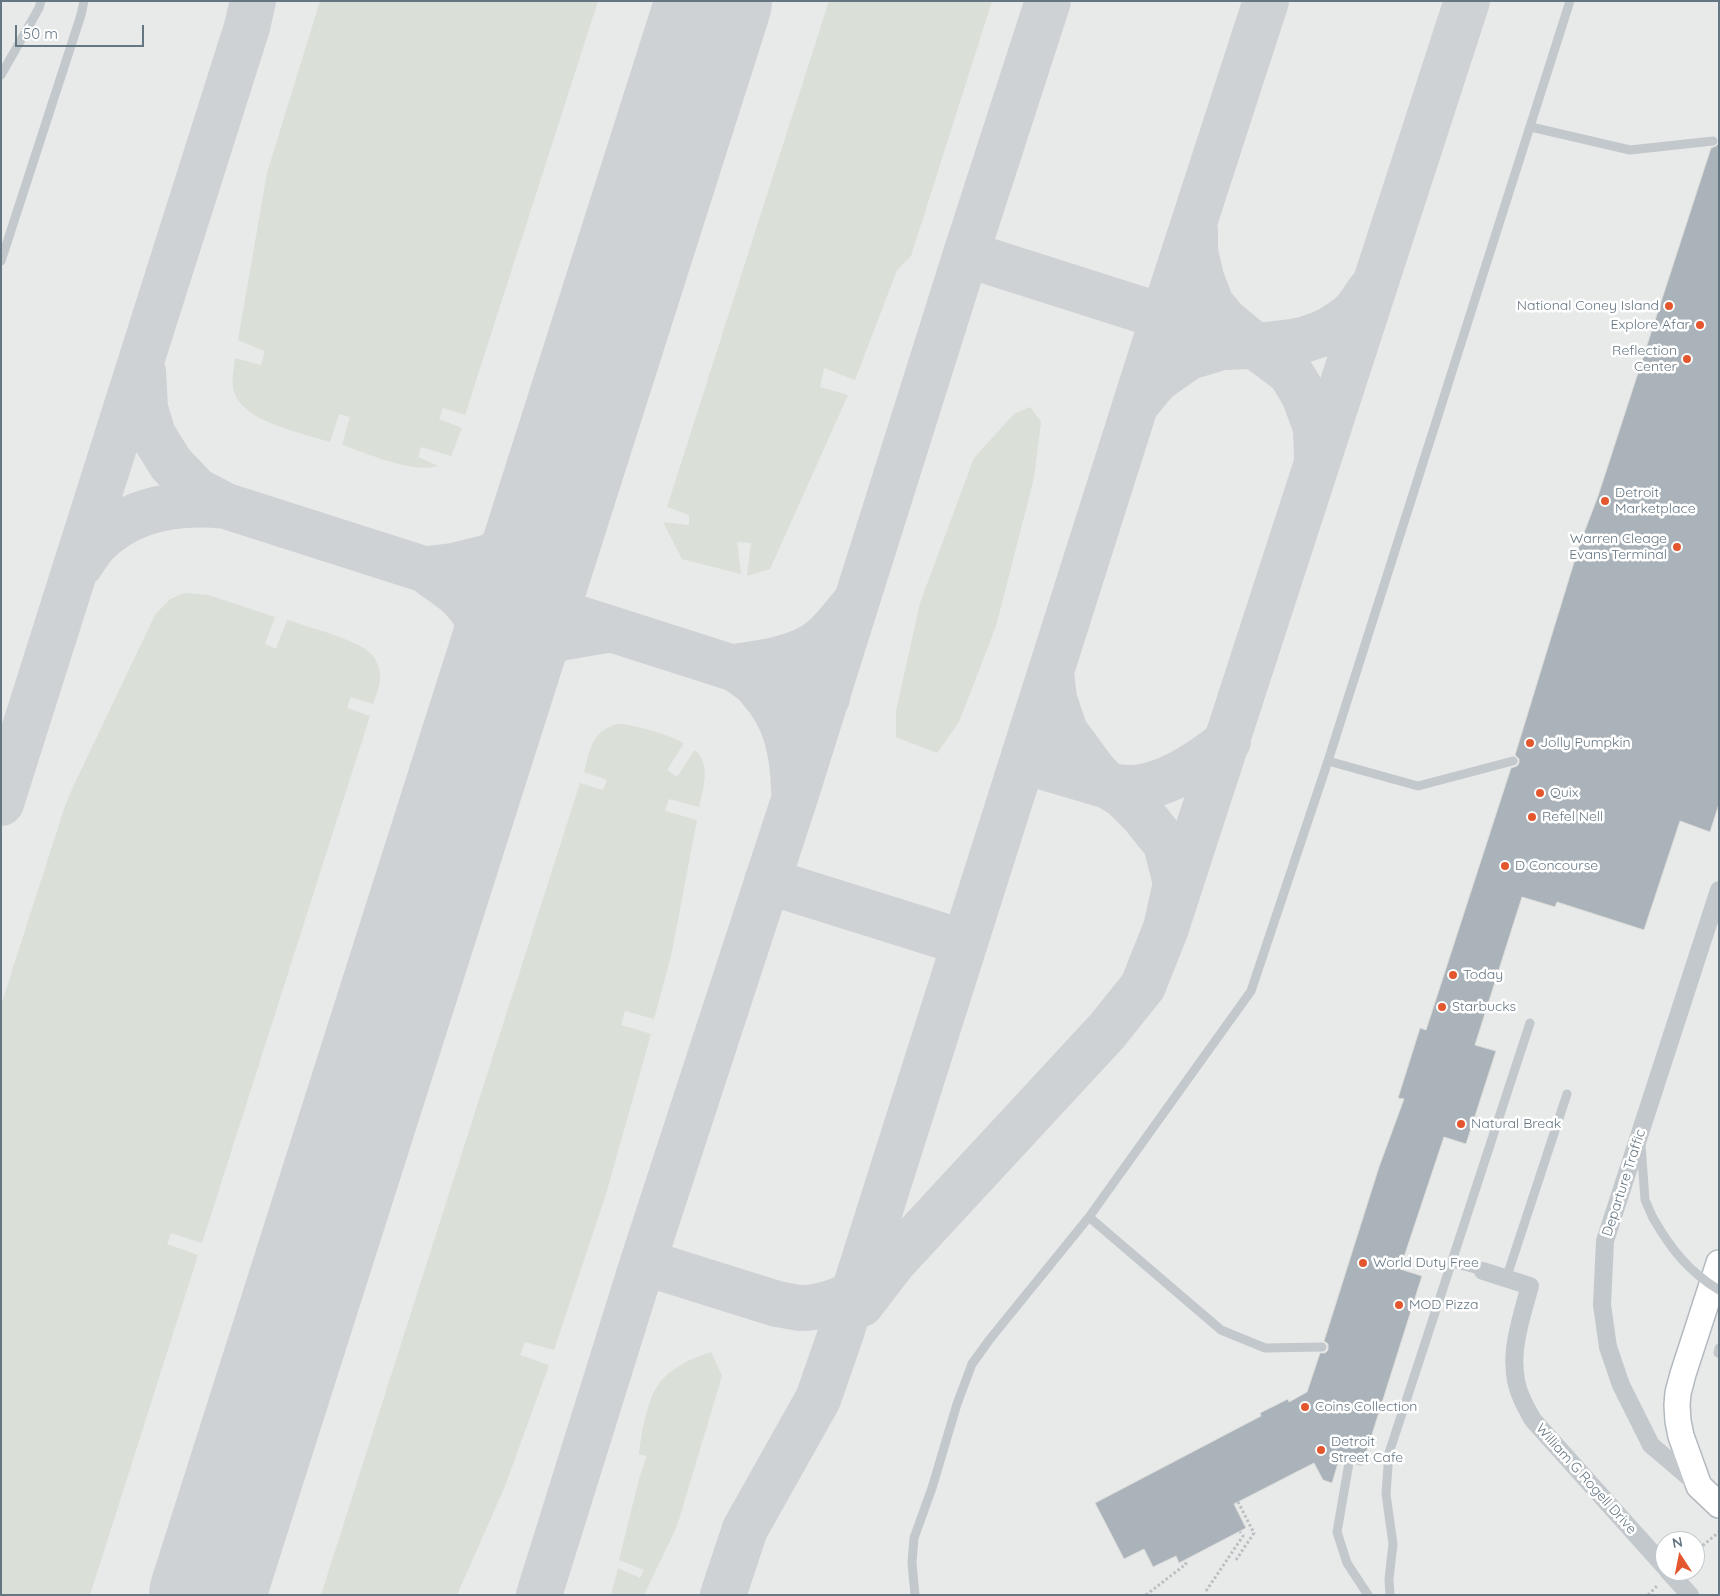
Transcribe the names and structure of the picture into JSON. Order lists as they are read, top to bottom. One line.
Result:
{"streets":{"street":["Departure Traffic","William G Rogell Drive"]},"places":["National Coney Island","Explore Afar","Reflection Center","Detroit Marketplace","Warren Cleage Evans Terminal","Jolly Pumpkin","Quix","Refel Nell","D Concourse","Today","Starbucks","Natural Break","World Duty Free","MOD Pizza","Coins Collection","Detroit Street Cafe"],"scale_bar":"50 m","north":"top"}
